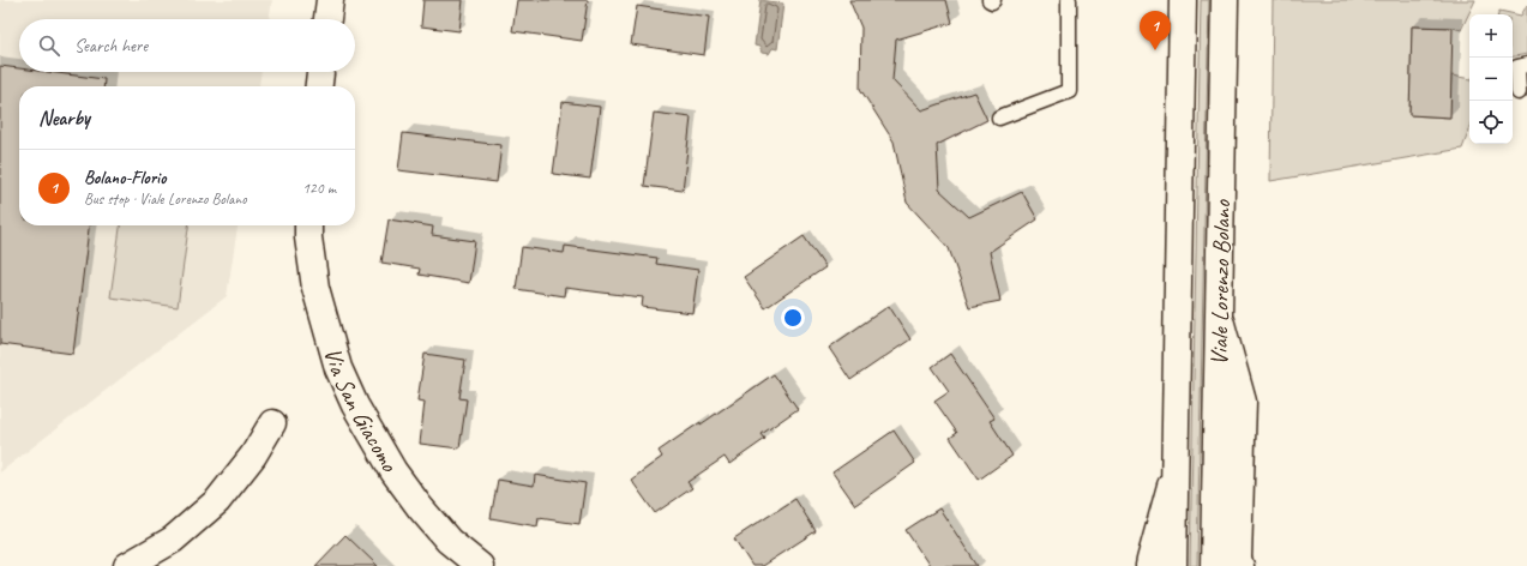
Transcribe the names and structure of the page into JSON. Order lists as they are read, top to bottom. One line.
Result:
{"streets":{"main road":["Viale Lorenzo Bolano","Via San Giacomo"]},"page":{"pins":"1","map_buttons":["+","−"],"search":"Search here","heading":"Nearby","list":[{"mark":"1","name":"Bolano-Florio","note":"Bus stop · Viale Lorenzo Bolano","value":"120 m"}]}}
